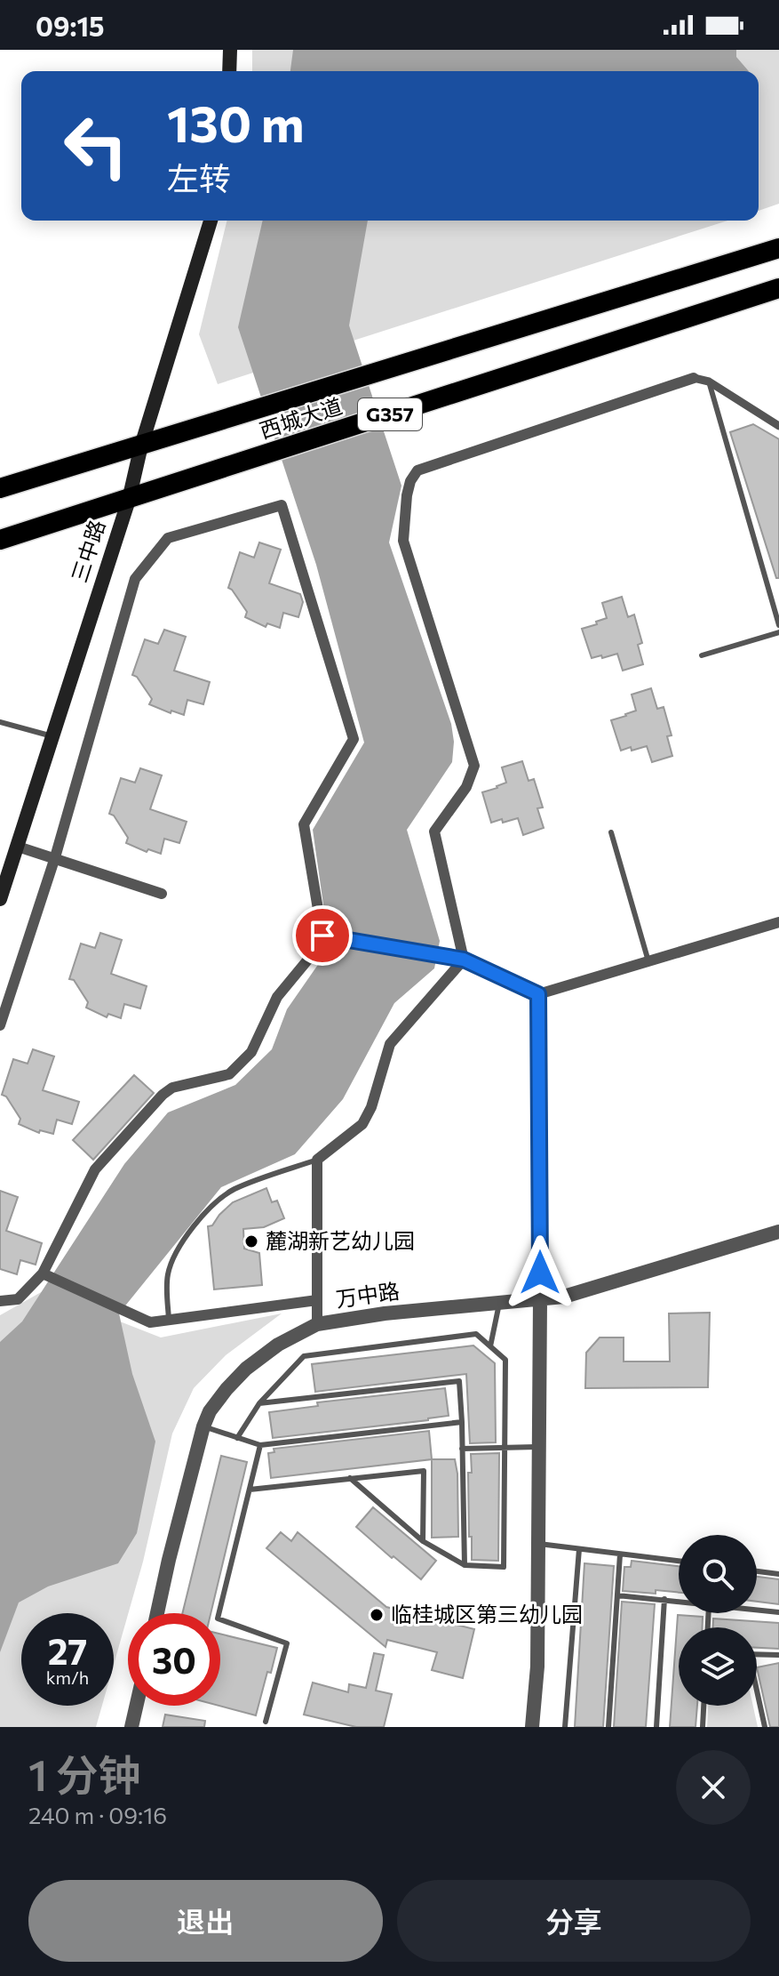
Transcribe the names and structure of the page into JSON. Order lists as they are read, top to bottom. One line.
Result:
{"streets":{"highway":["G357","西城大道"],"main road":["三中路"],"street":["万中路"]},"crossings":[["西城大道","三中路"]],"places":["麓湖新艺幼儿园","临桂城区第三幼儿园"],"page":{"status":"09:15","turn":["130 m","左转"],"speed":"27 km/h","limit":"30","heading":["1 分钟","240 m · 09:16"],"buttons":["退出","分享"]}}
